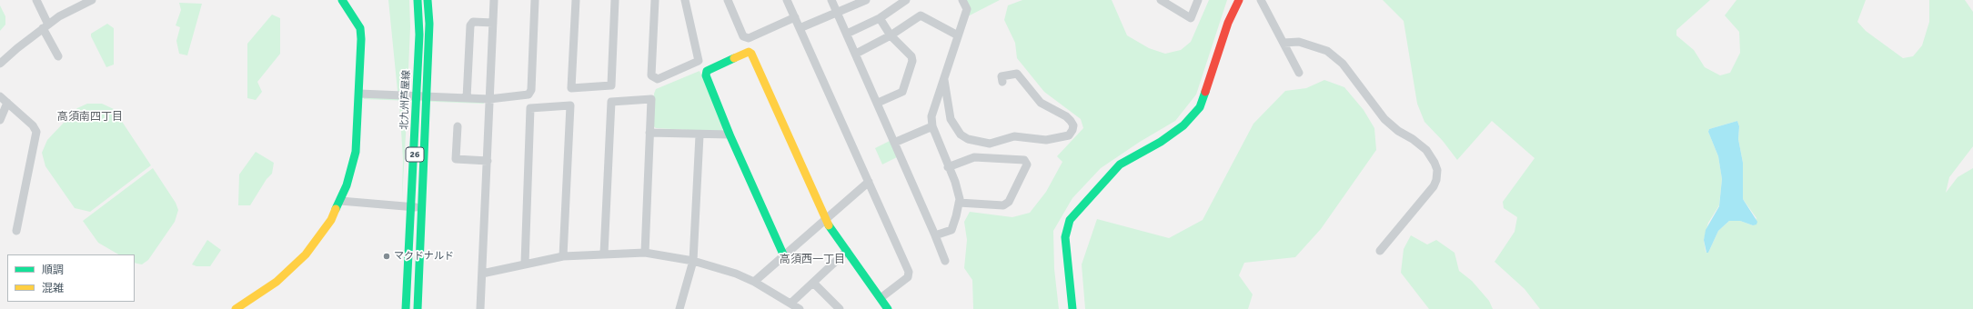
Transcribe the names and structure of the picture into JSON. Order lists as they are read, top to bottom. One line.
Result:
{"streets":{"street":["北九州芦屋線","26"]},"districts":["高須南四丁目","高須西一丁目"],"places":["マクドナルド"],"legend":["順調","混雑"]}
